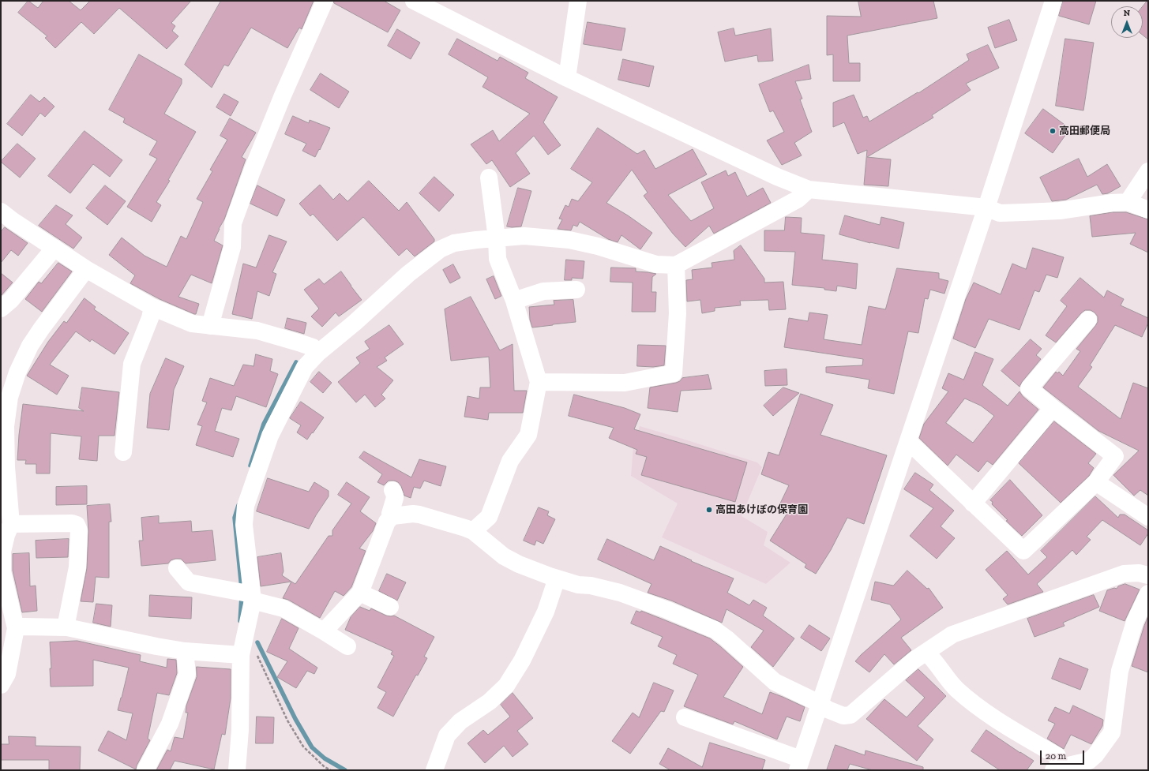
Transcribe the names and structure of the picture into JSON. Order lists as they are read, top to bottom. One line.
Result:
{"places":["高田郵便局","高田あけぼの保育園"],"scale_bar":"20 m","north":"top"}
